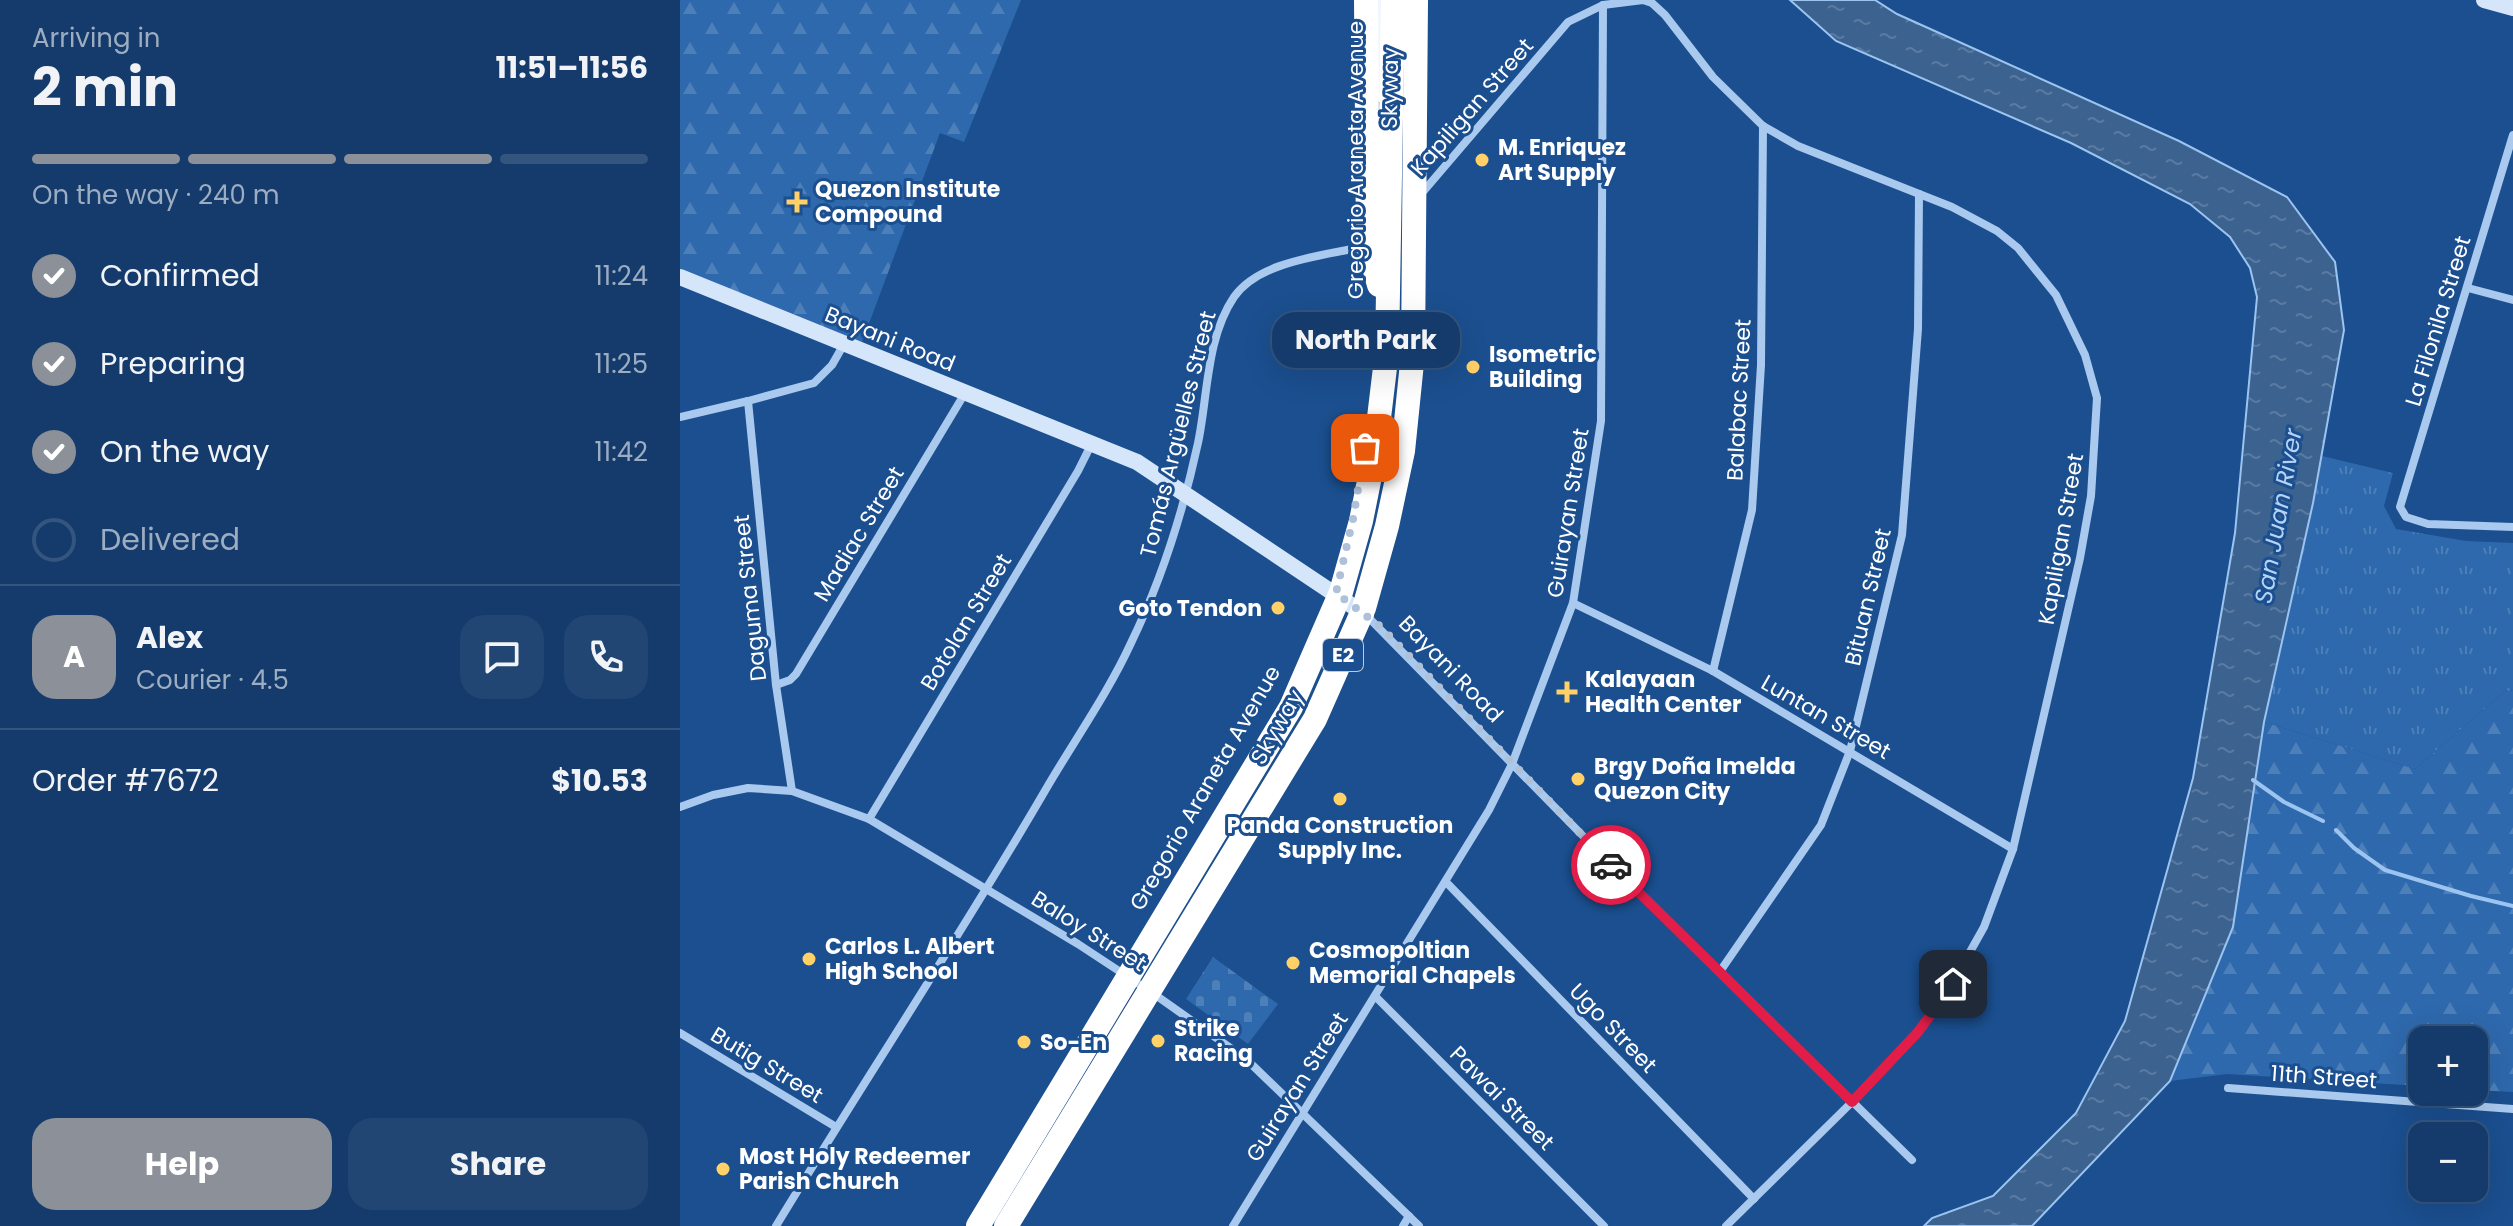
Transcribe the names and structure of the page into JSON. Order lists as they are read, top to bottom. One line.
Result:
{"streets":{"highway":["Skyway","E2"],"main road":["Gregorio Araneta Avenue"],"street":["Kapiligan Street","La Filonila Street","Bayani Road","Balabac Street","Tomás Argüelles Street","Guirayan Street","Madiac Street","Bituan Street","Daguma Street","Botolan Street","Luntan Street","Baloy Street","Ugo Street","Butig Street","11th Street","Pawai Street"]},"crossings":[["Kapiligan Street","Bayani Road"],["Kapiligan Street","Balabac Street"],["Kapiligan Street","Guirayan Street"],["Kapiligan Street","Bituan Street"],["Kapiligan Street","Luntan Street"],["Kapiligan Street","Ugo Street"],["Gregorio Araneta Avenue","Bayani Road"],["Gregorio Araneta Avenue","Tomás Argüelles Street"],["Gregorio Araneta Avenue","Baloy Street"],["Bayani Road","Tomás Argüelles Street"],["Bayani Road","Guirayan Street"],["Bayani Road","Madiac Street"],["Bayani Road","Bituan Street"],["Bayani Road","Botolan Street"],["Balabac Street","Luntan Street"],["Tomás Argüelles Street","Baloy Street"],["Tomás Argüelles Street","Butig Street"],["Guirayan Street","Luntan Street"],["Guirayan Street","Baloy Street"],["Guirayan Street","Ugo Street"],["Guirayan Street","Pawai Street"],["Madiac Street","Daguma Street"],["Bituan Street","Luntan Street"],["Daguma Street","Baloy Street"],["Botolan Street","Baloy Street"]],"water":["San Juan River"],"places":{"other":["M. Enriquez Art Supply","Isometric Building","North Park","Goto Tendon","Brgy Doña Imelda Quezon City","Panda Construction Supply Inc.","Carlos L. Albert High School","Cosmopoltian Memorial Chapels","Strike Racing","So-En","Most Holy Redeemer Parish Church"],"health":["Quezon Institute Compound","Kalayaan Health Center"]},"page":{"heading":["2 min","Arriving in","11:51–11:56"],"panel":["Alex","Courier · 4.5","Order #7672","$10.53"],"bar":"On the way · 240 m","list":[["Confirmed","11:24"],["Preparing","11:25"],["On the way","11:42"],"Delivered"],"bubble":"North Park","round":"A","map_buttons":["+","−"],"buttons":["Help","Share"]}}
